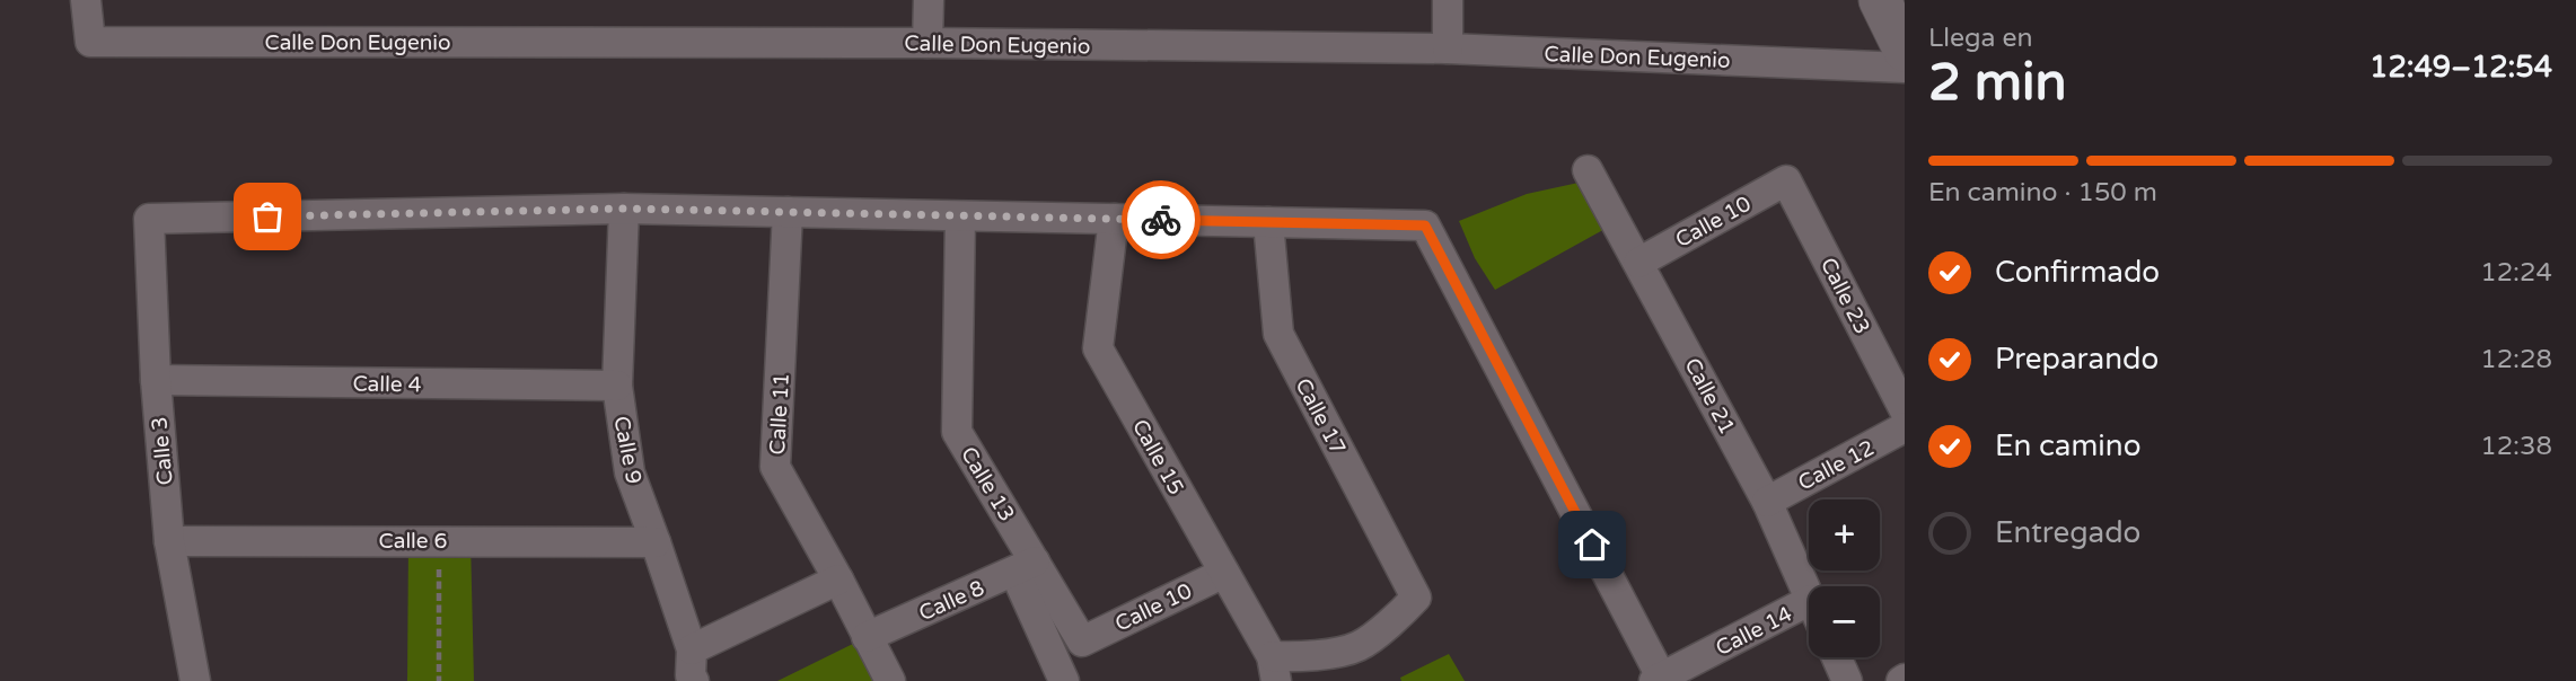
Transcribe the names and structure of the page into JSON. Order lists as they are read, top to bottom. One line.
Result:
{"streets":{"street":["Calle Don Eugenio","Calle 10","Calle 23","Calle 4","Calle 21","Calle 11","Calle 17","Calle 9","Calle 3","Calle 15","Calle 12","Calle 13","Calle 6","Calle 8","Calle 14"]},"crossings":[["Calle 10","Calle 23"],["Calle 10","Calle 21"],["Calle 10","Calle 15"],["Calle 10","Calle 13"],["Calle 4","Calle 9"],["Calle 4","Calle 3"],["Calle 21","Calle 12"],["Calle 11","Calle 8"],["Calle 17","Calle 15"],["Calle 9","Calle 3"],["Calle 9","Calle 6"],["Calle 3","Calle 6"],["Calle 13","Calle 8"]],"page":{"heading":["2 min","Llega en","12:49–12:54"],"bar":"En camino · 150 m","list":[["Confirmado","12:24"],["Preparando","12:28"],["En camino","12:38"],"Entregado"],"map_buttons":["+","−"]}}
